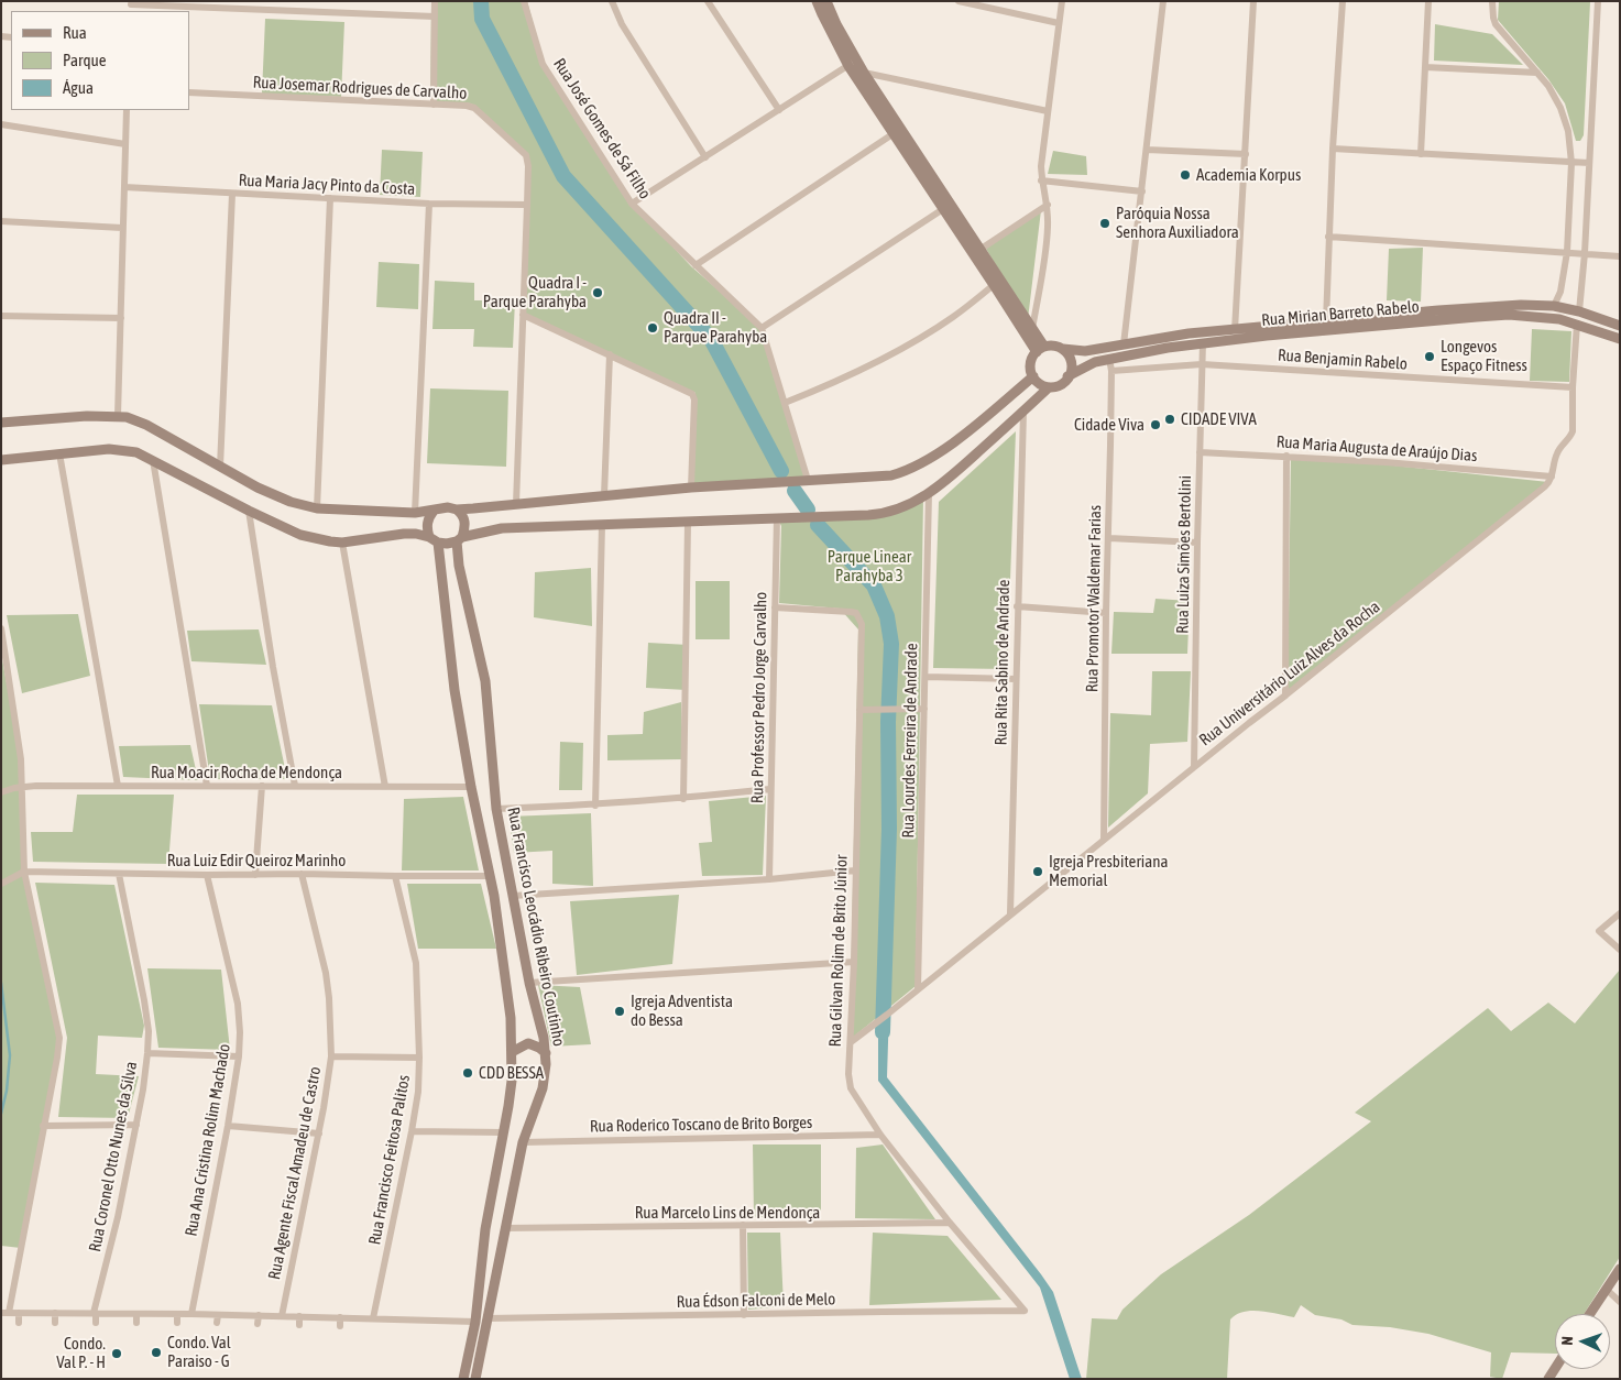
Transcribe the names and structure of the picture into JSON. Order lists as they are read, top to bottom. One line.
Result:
{"streets":{"main road":["Rua Mirian Barreto Rabelo","Rua Francisco Leocádio Ribeiro Coutinho"],"street":["Rua Josemar Rodrigues de Carvalho","Rua José Gomes de Sá Filho","Rua Maria Jacy Pinto da Costa","Rua Benjamin Rabelo","Rua Maria Augusta de Araújo Dias","Rua Luiza Simões Bertolini","Rua Promotor Waldemar Farias","Rua Rita Sabino de Andrade","Rua Universitário Luiz Alves da Rocha","Rua Professor Pedro Jorge Carvalho","Rua Lourdes Ferreira de Andrade","Rua Moacir Rocha de Mendonça","Rua Luiz Edir Queiroz Marinho","Rua Gilvan Rolim de Brito Júnior","Rua Roderico Toscano de Brito Borges","Rua Ana Cristina Rolim Machado","Rua Coronel Otto Nunes da Silva","Rua Francisco Feitosa Palitos","Rua Agente Fiscal Amadeu de Castro","Rua Marcelo Lins de Mendonça","Rua Édson Falconi de Melo"]},"crossings":[["Rua Josemar Rodrigues de Carvalho","Rua Maria Jacy Pinto da Costa"],["Rua Mirian Barreto Rabelo","Rua Luiza Simões Bertolini"],["Rua Mirian Barreto Rabelo","Rua Promotor Waldemar Farias"],["Rua Benjamin Rabelo","Rua Luiza Simões Bertolini"],["Rua Benjamin Rabelo","Rua Promotor Waldemar Farias"],["Rua Maria Augusta de Araújo Dias","Rua Luiza Simões Bertolini"],["Rua Maria Augusta de Araújo Dias","Rua Universitário Luiz Alves da Rocha"],["Rua Luiza Simões Bertolini","Rua Universitário Luiz Alves da Rocha"],["Rua Promotor Waldemar Farias","Rua Universitário Luiz Alves da Rocha"],["Rua Rita Sabino de Andrade","Rua Universitário Luiz Alves da Rocha"],["Rua Universitário Luiz Alves da Rocha","Rua Lourdes Ferreira de Andrade"],["Rua Universitário Luiz Alves da Rocha","Rua Gilvan Rolim de Brito Júnior"],["Rua Professor Pedro Jorge Carvalho","Rua Gilvan Rolim de Brito Júnior"],["Rua Luiz Edir Queiroz Marinho","Rua Ana Cristina Rolim Machado"],["Rua Luiz Edir Queiroz Marinho","Rua Coronel Otto Nunes da Silva"],["Rua Luiz Edir Queiroz Marinho","Rua Francisco Feitosa Palitos"],["Rua Luiz Edir Queiroz Marinho","Rua Agente Fiscal Amadeu de Castro"],["Rua Francisco Leocádio Ribeiro Coutinho","Rua Roderico Toscano de Brito Borges"],["Rua Francisco Leocádio Ribeiro Coutinho","Rua Marcelo Lins de Mendonça"],["Rua Francisco Leocádio Ribeiro Coutinho","Rua Édson Falconi de Melo"],["Rua Gilvan Rolim de Brito Júnior","Rua Roderico Toscano de Brito Borges"],["Rua Gilvan Rolim de Brito Júnior","Rua Marcelo Lins de Mendonça"],["Rua Gilvan Rolim de Brito Júnior","Rua Édson Falconi de Melo"]],"parks":["Parque Linear Parahyba 3"],"places":["Academia Korpus","Paróquia Nossa Senhora Auxiliadora","Quadra I - Parque Parahyba","Quadra II - Parque Parahyba","Longevos Espaço Fitness","CIDADE VIVA","Cidade Viva","Igreja Presbiteriana Memorial","Igreja Adventista do Bessa","CDD BESSA","Condo. Val Paraiso - G","Condo. Val P. - H"],"legend":["Rua","Parque","Água"],"north":"left"}
